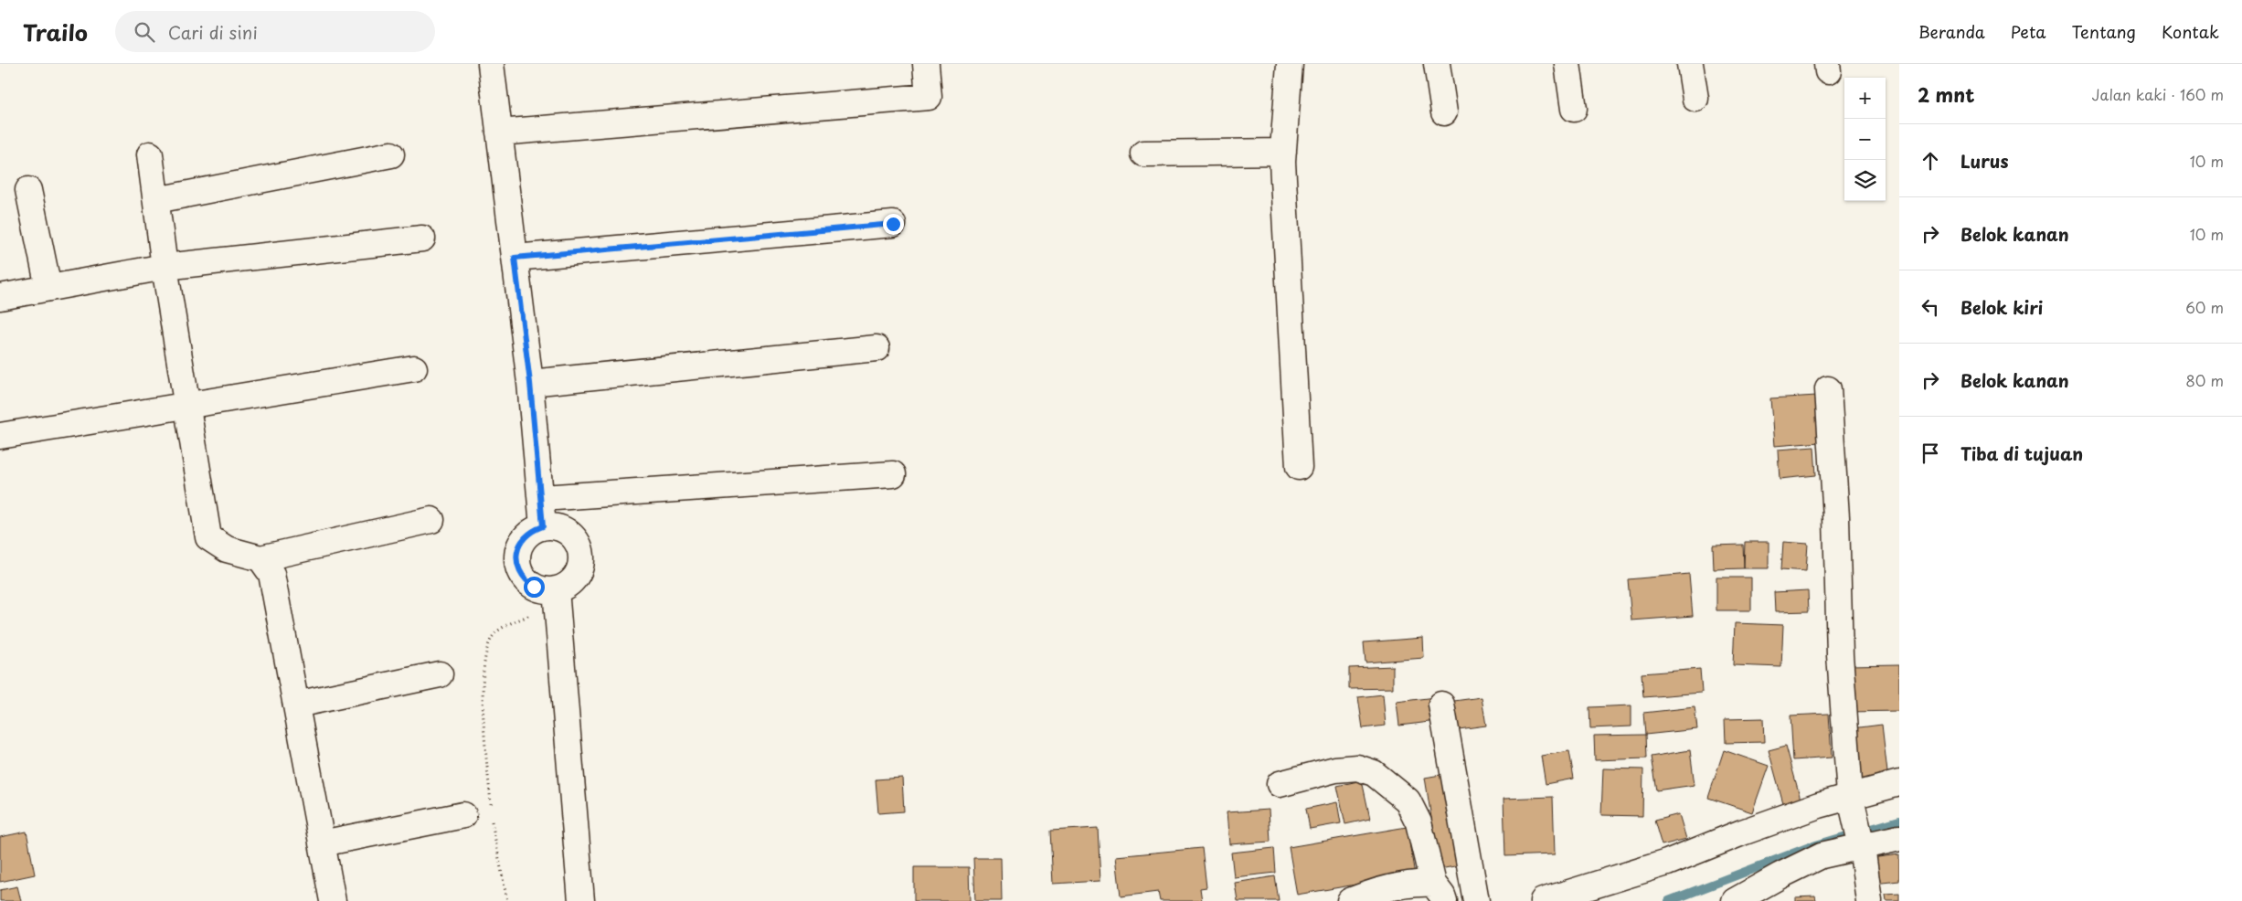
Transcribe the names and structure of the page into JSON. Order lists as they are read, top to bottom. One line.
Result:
{"page":{"header":"Trailo","search":"Cari di sini","nav":["Beranda","Peta","Tentang","Kontak"],"heading":["2 mnt","Jalan kaki · 160 m"],"map_buttons":["+","−"],"list":[["Lurus","10 m"],["Belok kanan","10 m"],["Belok kiri","60 m"],["Belok kanan","80 m"],"Tiba di tujuan"]}}
